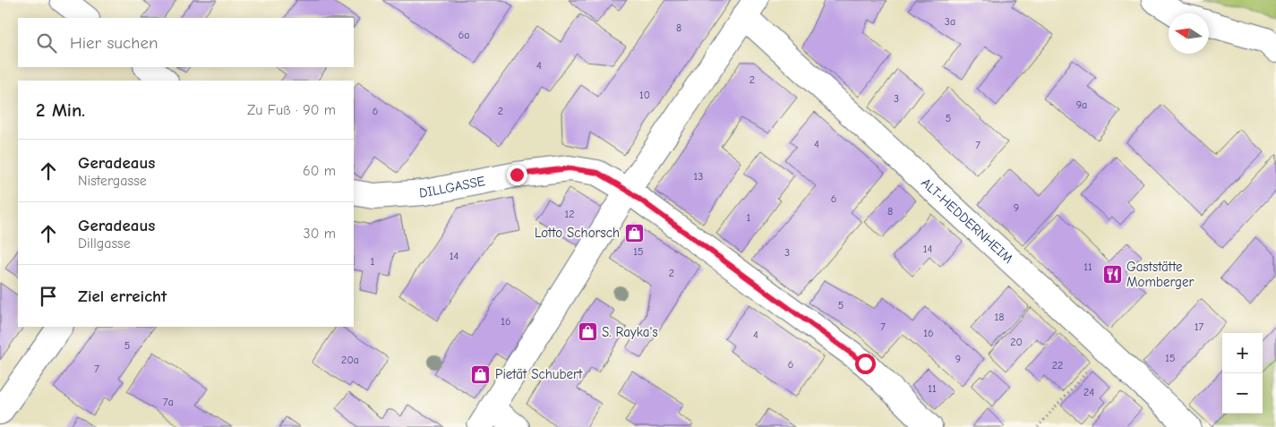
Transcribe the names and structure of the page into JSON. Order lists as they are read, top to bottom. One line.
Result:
{"streets":{"street":["DILLGASSE","ALT-HEDDERNHEIM"]},"places":{"shop":["Lotto Schorsch","S. Rayka's","Pietät Schubert"],"restaurant":["Gaststätte Momberger"]},"house_numbers":["3a","8","6a","4","2","10","3","9a","6","2","5","4","7","13","6","9","8","12","1","14","15","3","14","1","11","2","5","18","16","7","17","16","4","20","5","15","9","20a","6","22","7","11","24","7a"],"north":"left","page":{"search":"Hier suchen","heading":["2 Min.","Zu Fuß · 90 m"],"list":[["Geradeaus","Nistergasse","60 m"],["Geradeaus","Dillgasse","30 m"],"Ziel erreicht"],"map_buttons":["+","−"]}}
